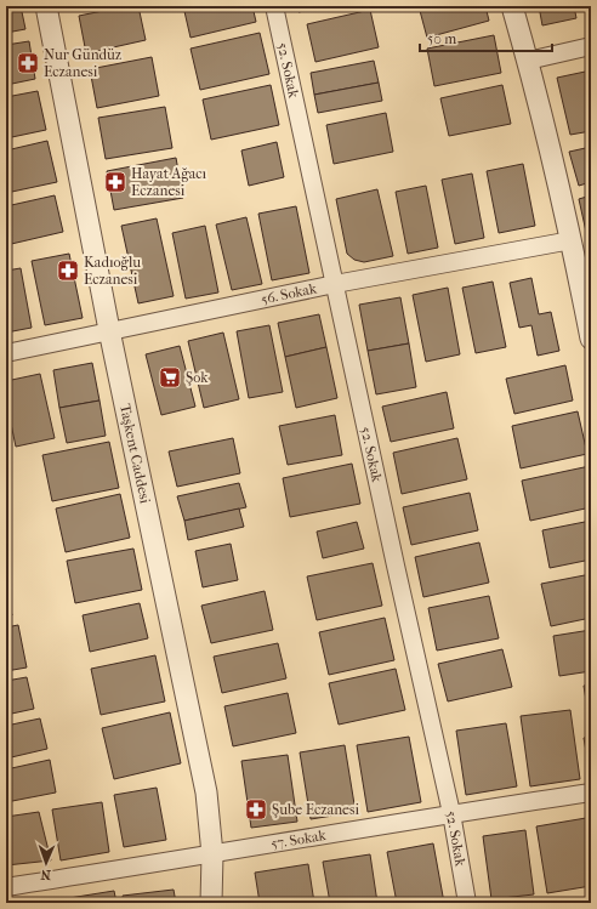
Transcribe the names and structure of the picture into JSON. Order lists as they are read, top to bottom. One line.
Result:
{"streets":{"street":["52. Sokak","56. Sokak","Taşkent Caddesi","57. Sokak"]},"crossings":[["52. Sokak","56. Sokak"],["52. Sokak","57. Sokak"],["56. Sokak","Taşkent Caddesi"],["Taşkent Caddesi","57. Sokak"]],"places":{"pharmacy":["Nur Gündüz Eczanesi","Hayat Ağacı Eczanesi","Kadıoğlu Eczanesi","Şube Eczanesi"],"supermarket":["Şok"]},"scale_bar":"50 m","north":"bottom"}
